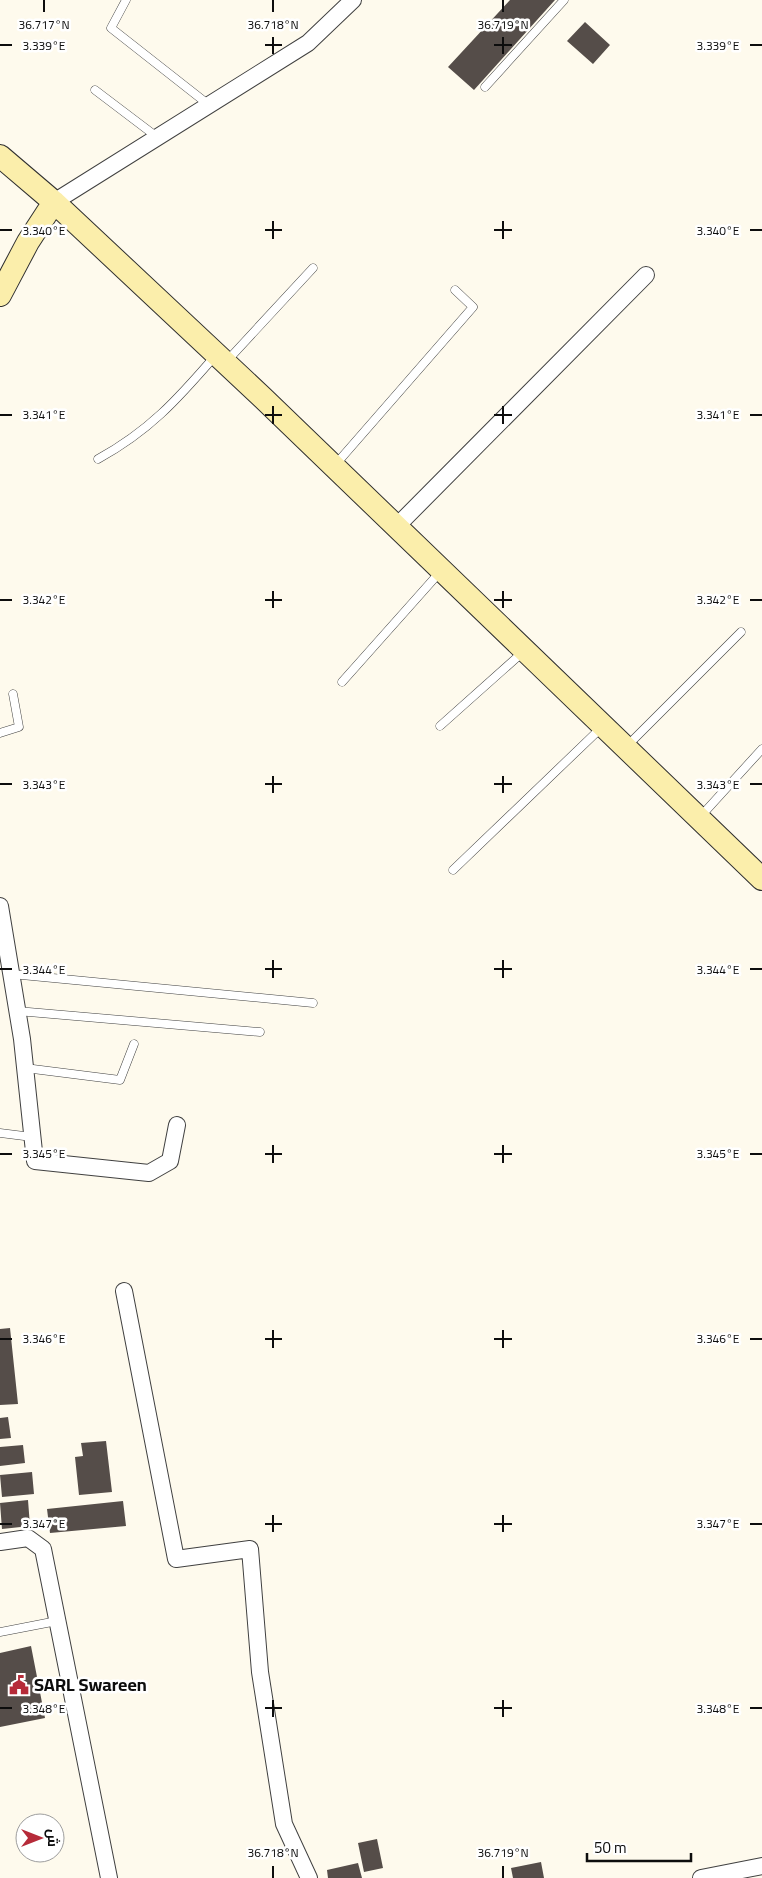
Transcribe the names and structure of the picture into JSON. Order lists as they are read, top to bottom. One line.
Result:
{"places":{"public building":["SARL Swareen"]},"scale_bar":"50 m","north":"right","coordinates":["36.717°N","36.718°N","36.719°N","3.339°E","3.340°E","3.341°E","3.342°E","3.343°E","3.344°E","3.345°E","3.346°E","3.347°E","3.348°E"]}
